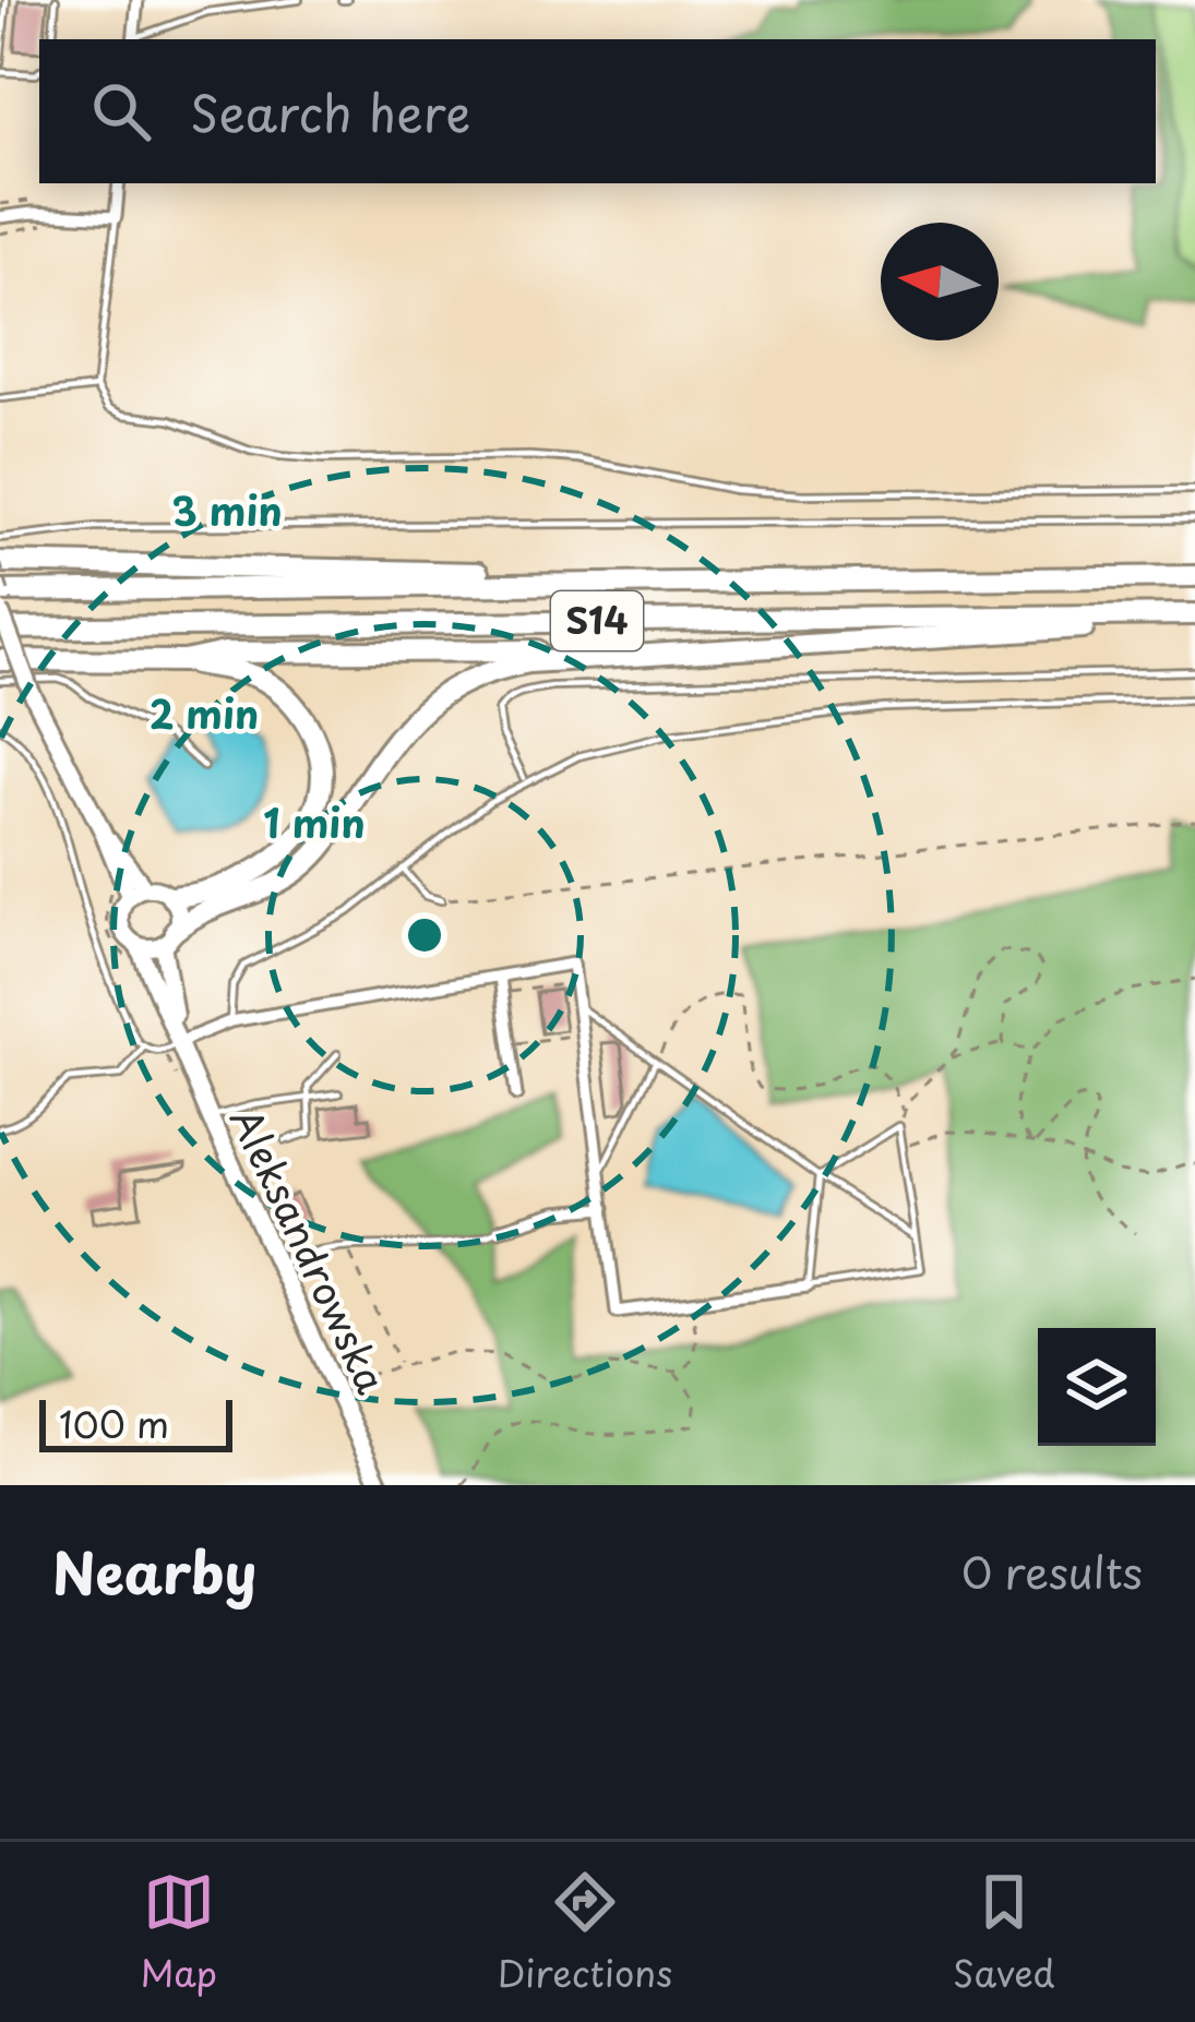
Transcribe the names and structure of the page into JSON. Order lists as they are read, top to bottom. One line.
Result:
{"streets":{"highway":["S14"],"main road":["Aleksandrowska"]},"scale_bar":"100 m","north":"left","page":{"search":"Search here","scale":"100 m","heading":["Nearby","0 results"],"nav":["Map","Directions","Saved"]},"rings":["3 min","2 min","1 min"]}
